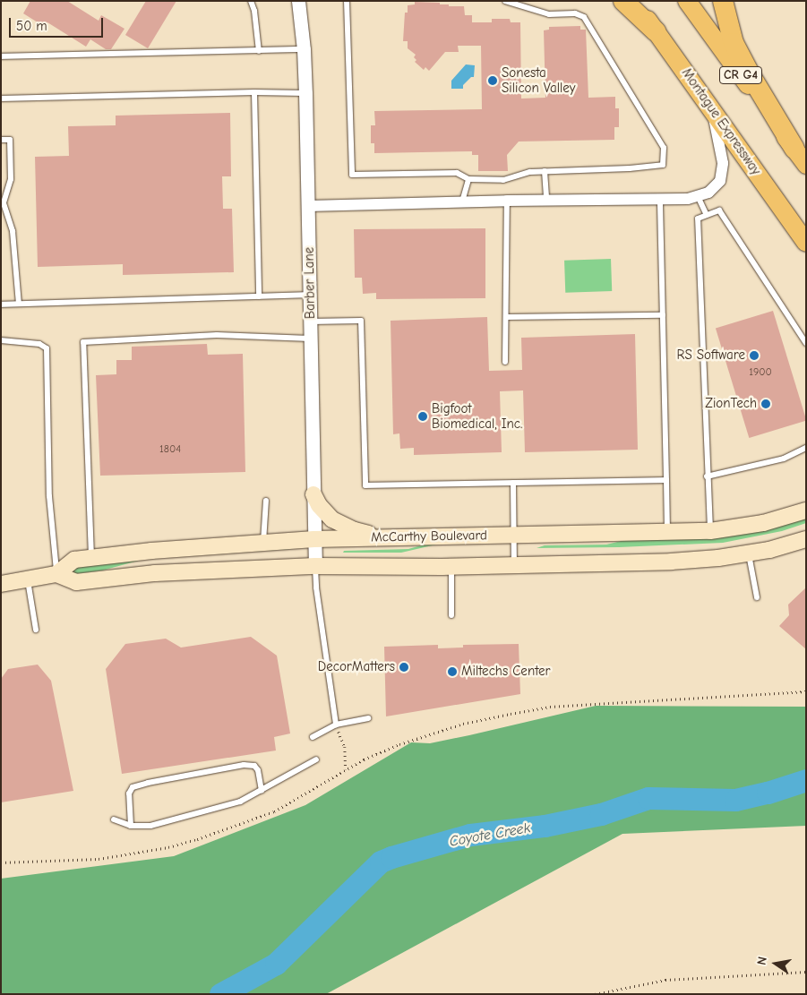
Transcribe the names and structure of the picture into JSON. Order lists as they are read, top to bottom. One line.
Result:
{"streets":{"highway":["CR G4","Montague Expressway"],"main road":["McCarthy Boulevard"],"street":["Barber Lane"]},"crossings":[["Barber Lane","McCarthy Boulevard"]],"water":["Coyote Creek"],"places":["Sonesta Silicon Valley","RS Software","ZionTech","Bigfoot Biomedical, Inc.","DecorMatters","Miltechs Center"],"house_numbers":["1900","1804"],"scale_bar":"50 m","north":"left"}
